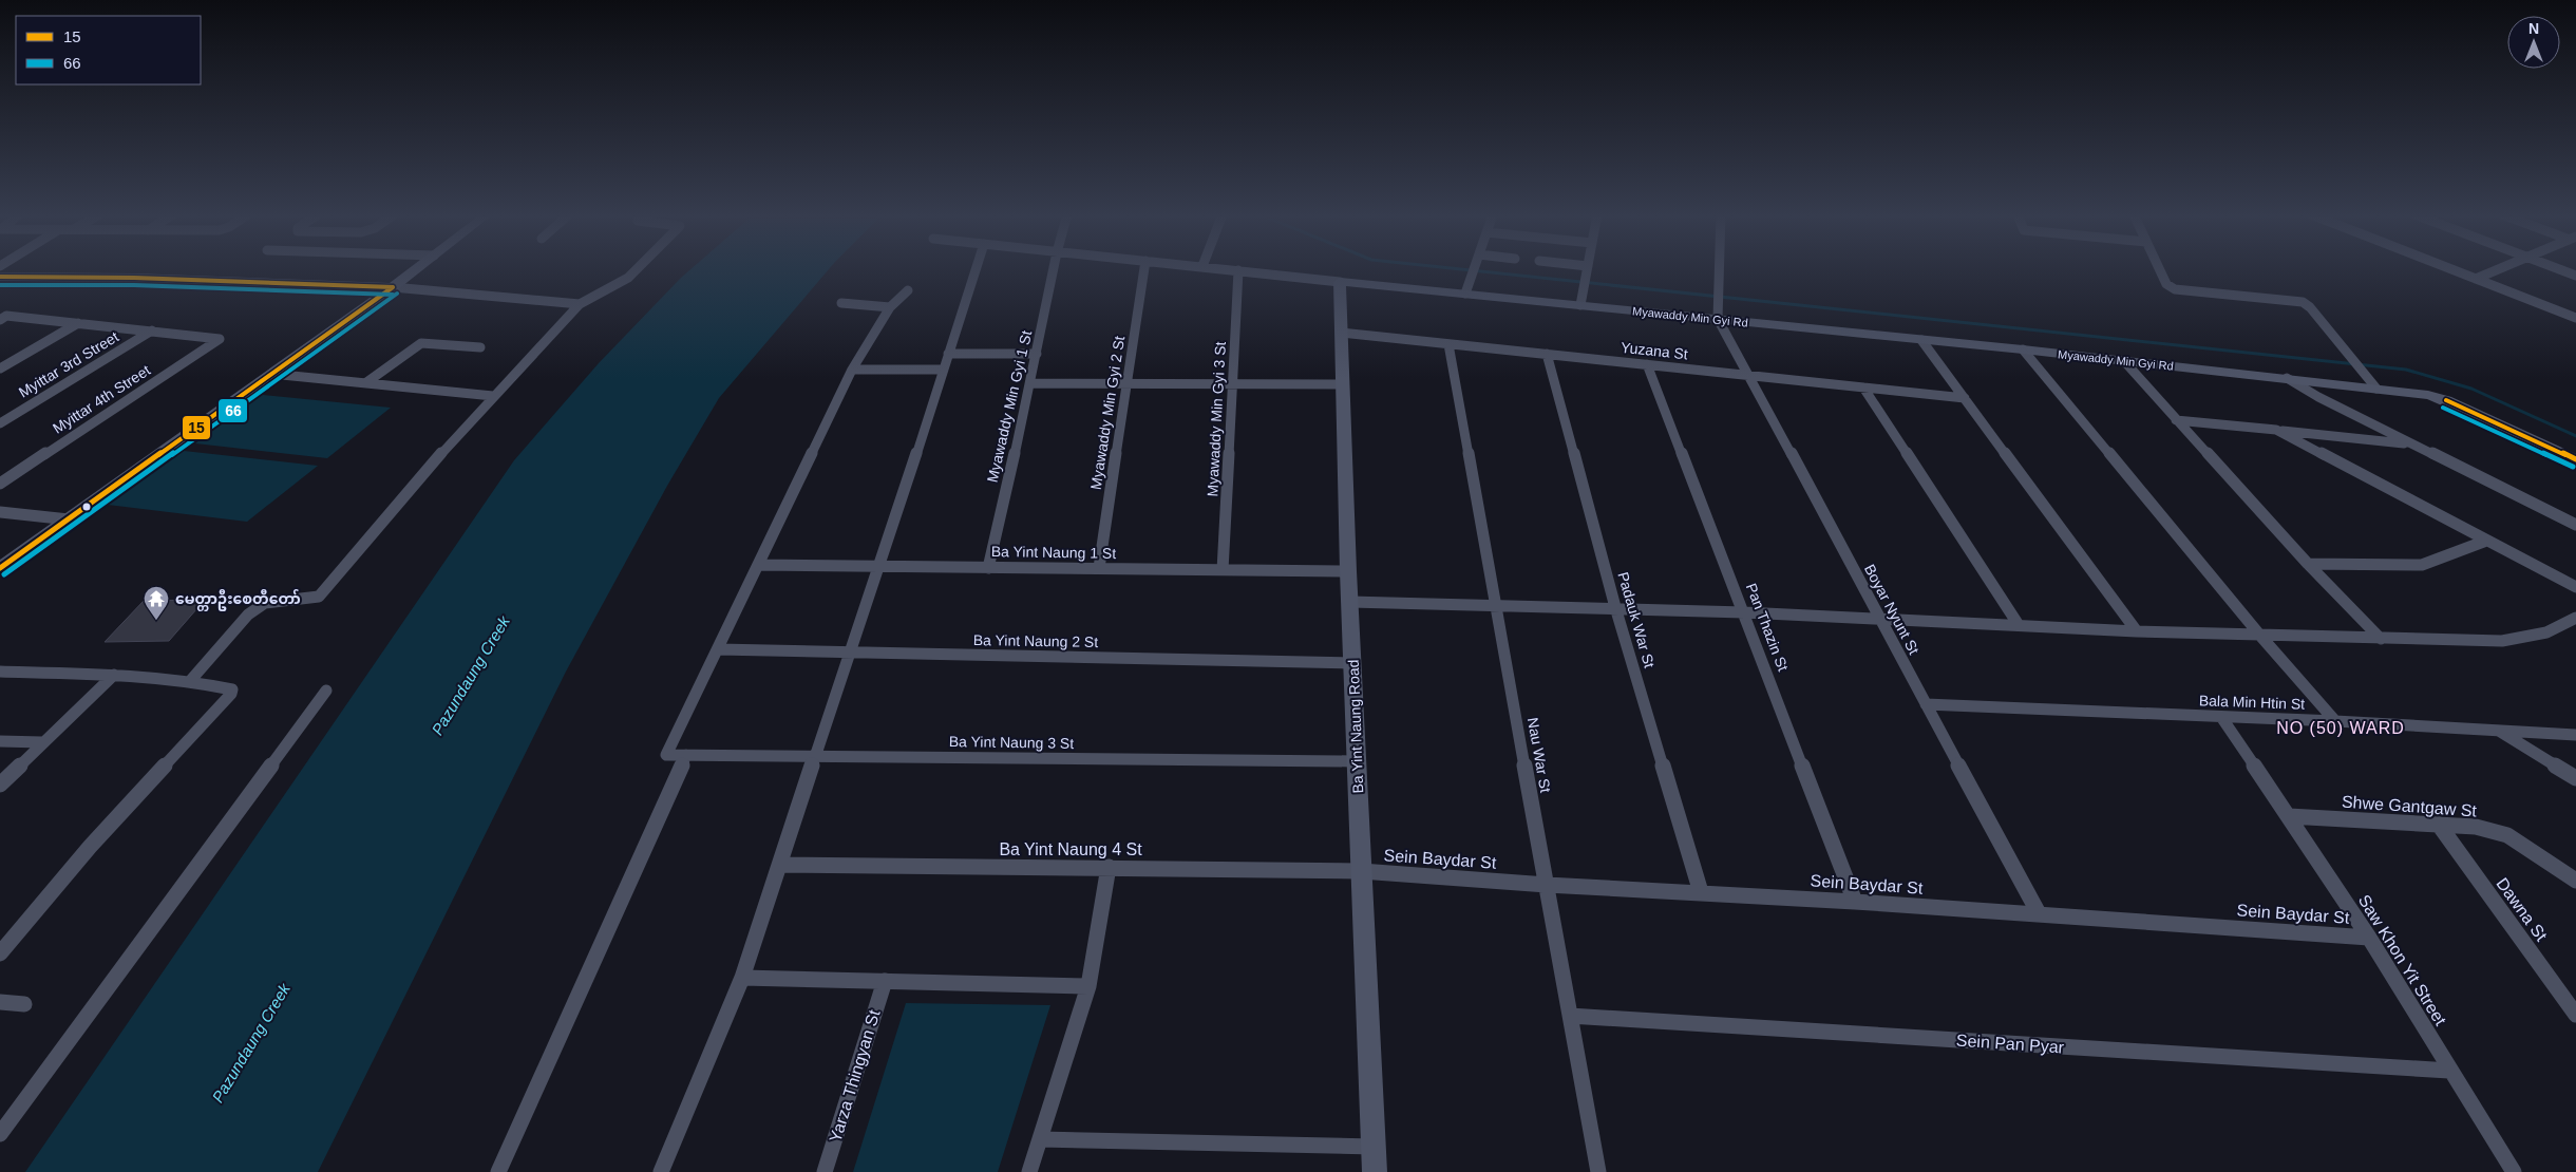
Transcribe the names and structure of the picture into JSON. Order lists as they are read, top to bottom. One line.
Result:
{"streets":{"main road":["Myawaddy Min Gyi Rd","Ba Yint Naung Road"],"street":["Yuzana St","Myittar 3rd Street","Myittar 4th Street","Myawaddy Min Gyi 1 St","Myawaddy Min Gyi 2 St","Myawaddy Min Gyi 3 St","Ba Yint Naung 1 St","Boyar Nyunt St","Padauk War St","Pan Thazin St","Ba Yint Naung 2 St","Bala Min Htin St","Ba Yint Naung 3 St","Nau War St","Shwe Gantgaw St","Ba Yint Naung 4 St","Sein Baydar St","Dawna St","Saw Khon Yit Street","Sein Pan Pyar","Yarza Thingyan St"]},"crossings":[["Myawaddy Min Gyi Rd","Myawaddy Min Gyi 3 St"],["Myawaddy Min Gyi Rd","Boyar Nyunt St"],["Myawaddy Min Gyi Rd","Ba Yint Naung Road"],["Yuzana St","Boyar Nyunt St"],["Yuzana St","Padauk War St"],["Yuzana St","Pan Thazin St"],["Yuzana St","Ba Yint Naung Road"],["Yuzana St","Nau War St"],["Myittar 3rd Street","Myittar 4th Street"],["Myawaddy Min Gyi 1 St","Ba Yint Naung 1 St"],["Myawaddy Min Gyi 2 St","Ba Yint Naung 1 St"],["Myawaddy Min Gyi 3 St","Ba Yint Naung 1 St"],["Ba Yint Naung 1 St","Ba Yint Naung Road"],["Boyar Nyunt St","Bala Min Htin St"],["Boyar Nyunt St","Sein Baydar St"],["Padauk War St","Sein Baydar St"],["Pan Thazin St","Sein Baydar St"],["Ba Yint Naung 2 St","Ba Yint Naung Road"],["Ba Yint Naung 2 St","Ba Yint Naung 3 St"],["Bala Min Htin St","Saw Khon Yit Street"],["Ba Yint Naung Road","Ba Yint Naung 3 St"],["Ba Yint Naung Road","Ba Yint Naung 4 St"],["Ba Yint Naung Road","Sein Baydar St"],["Nau War St","Sein Baydar St"],["Nau War St","Sein Pan Pyar"],["Shwe Gantgaw St","Dawna St"],["Shwe Gantgaw St","Saw Khon Yit Street"],["Ba Yint Naung 4 St","Sein Baydar St"],["Sein Baydar St","Saw Khon Yit Street"],["Saw Khon Yit Street","Sein Pan Pyar"]],"districts":["NO (50) WARD"],"water":["Pazundaung Creek"],"places":{"temple":["မေတ္တာဦးစေတီတော်"]},"lines":["transit line 15","transit line 66"],"legend":["15","66"],"north":"top"}
